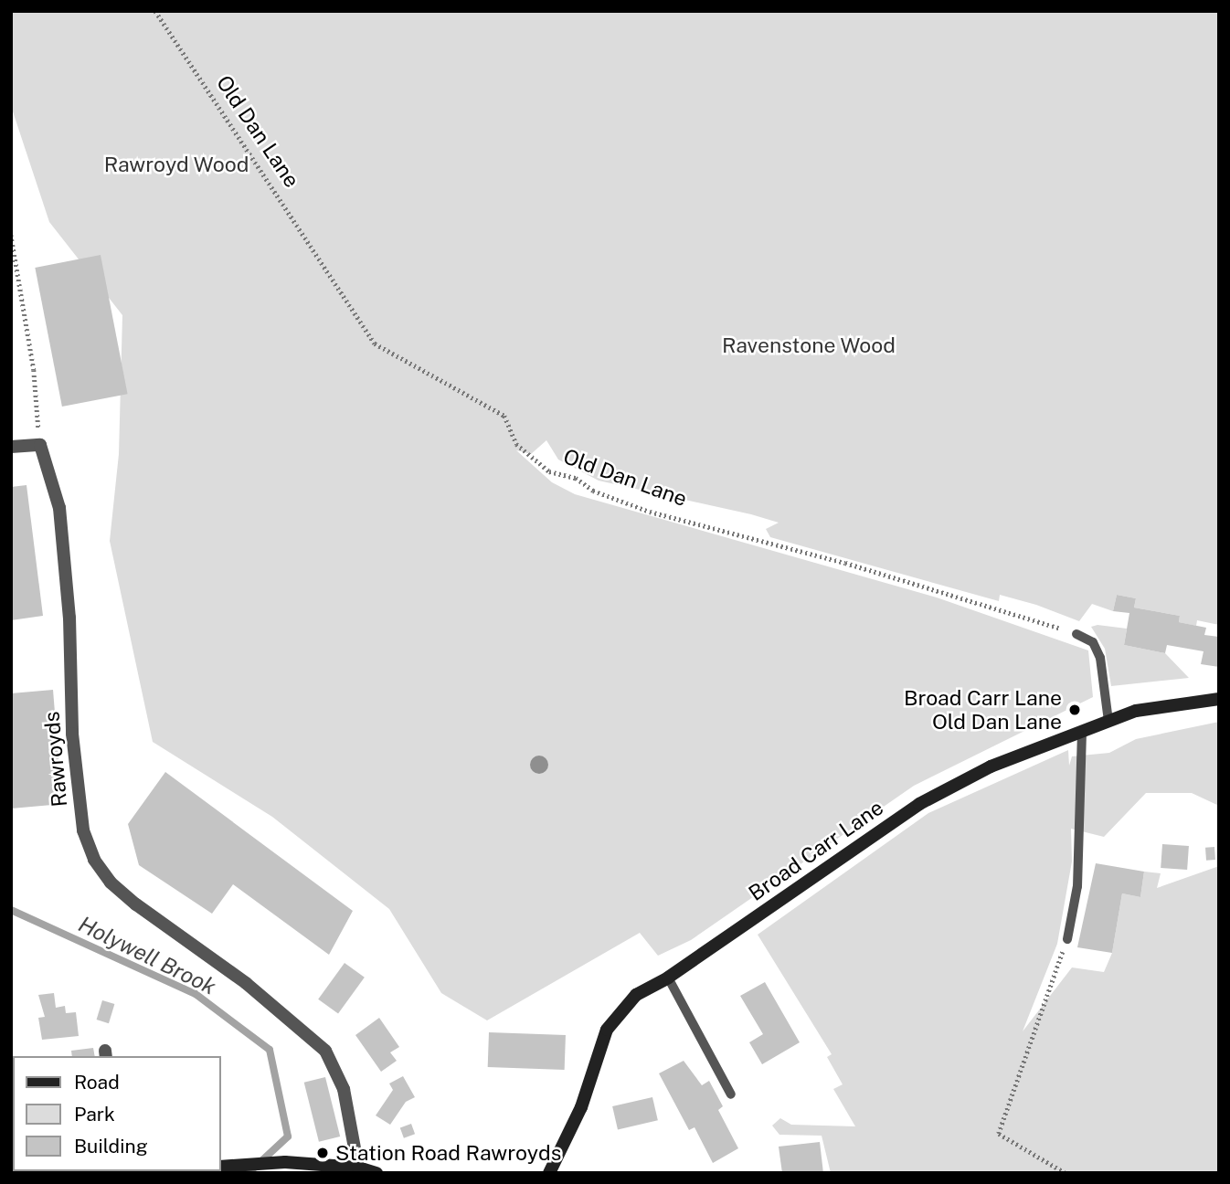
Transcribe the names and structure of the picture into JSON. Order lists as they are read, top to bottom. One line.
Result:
{"streets":{"street":["Rawroyds","Broad Carr Lane"],"path":["Old Dan Lane"]},"water":["Holywell Brook"],"parks":["Rawroyd Wood","Ravenstone Wood"],"places":["Broad Carr Lane Old Dan Lane","Station Road Rawroyds"],"legend":["Road","Park","Building"]}
